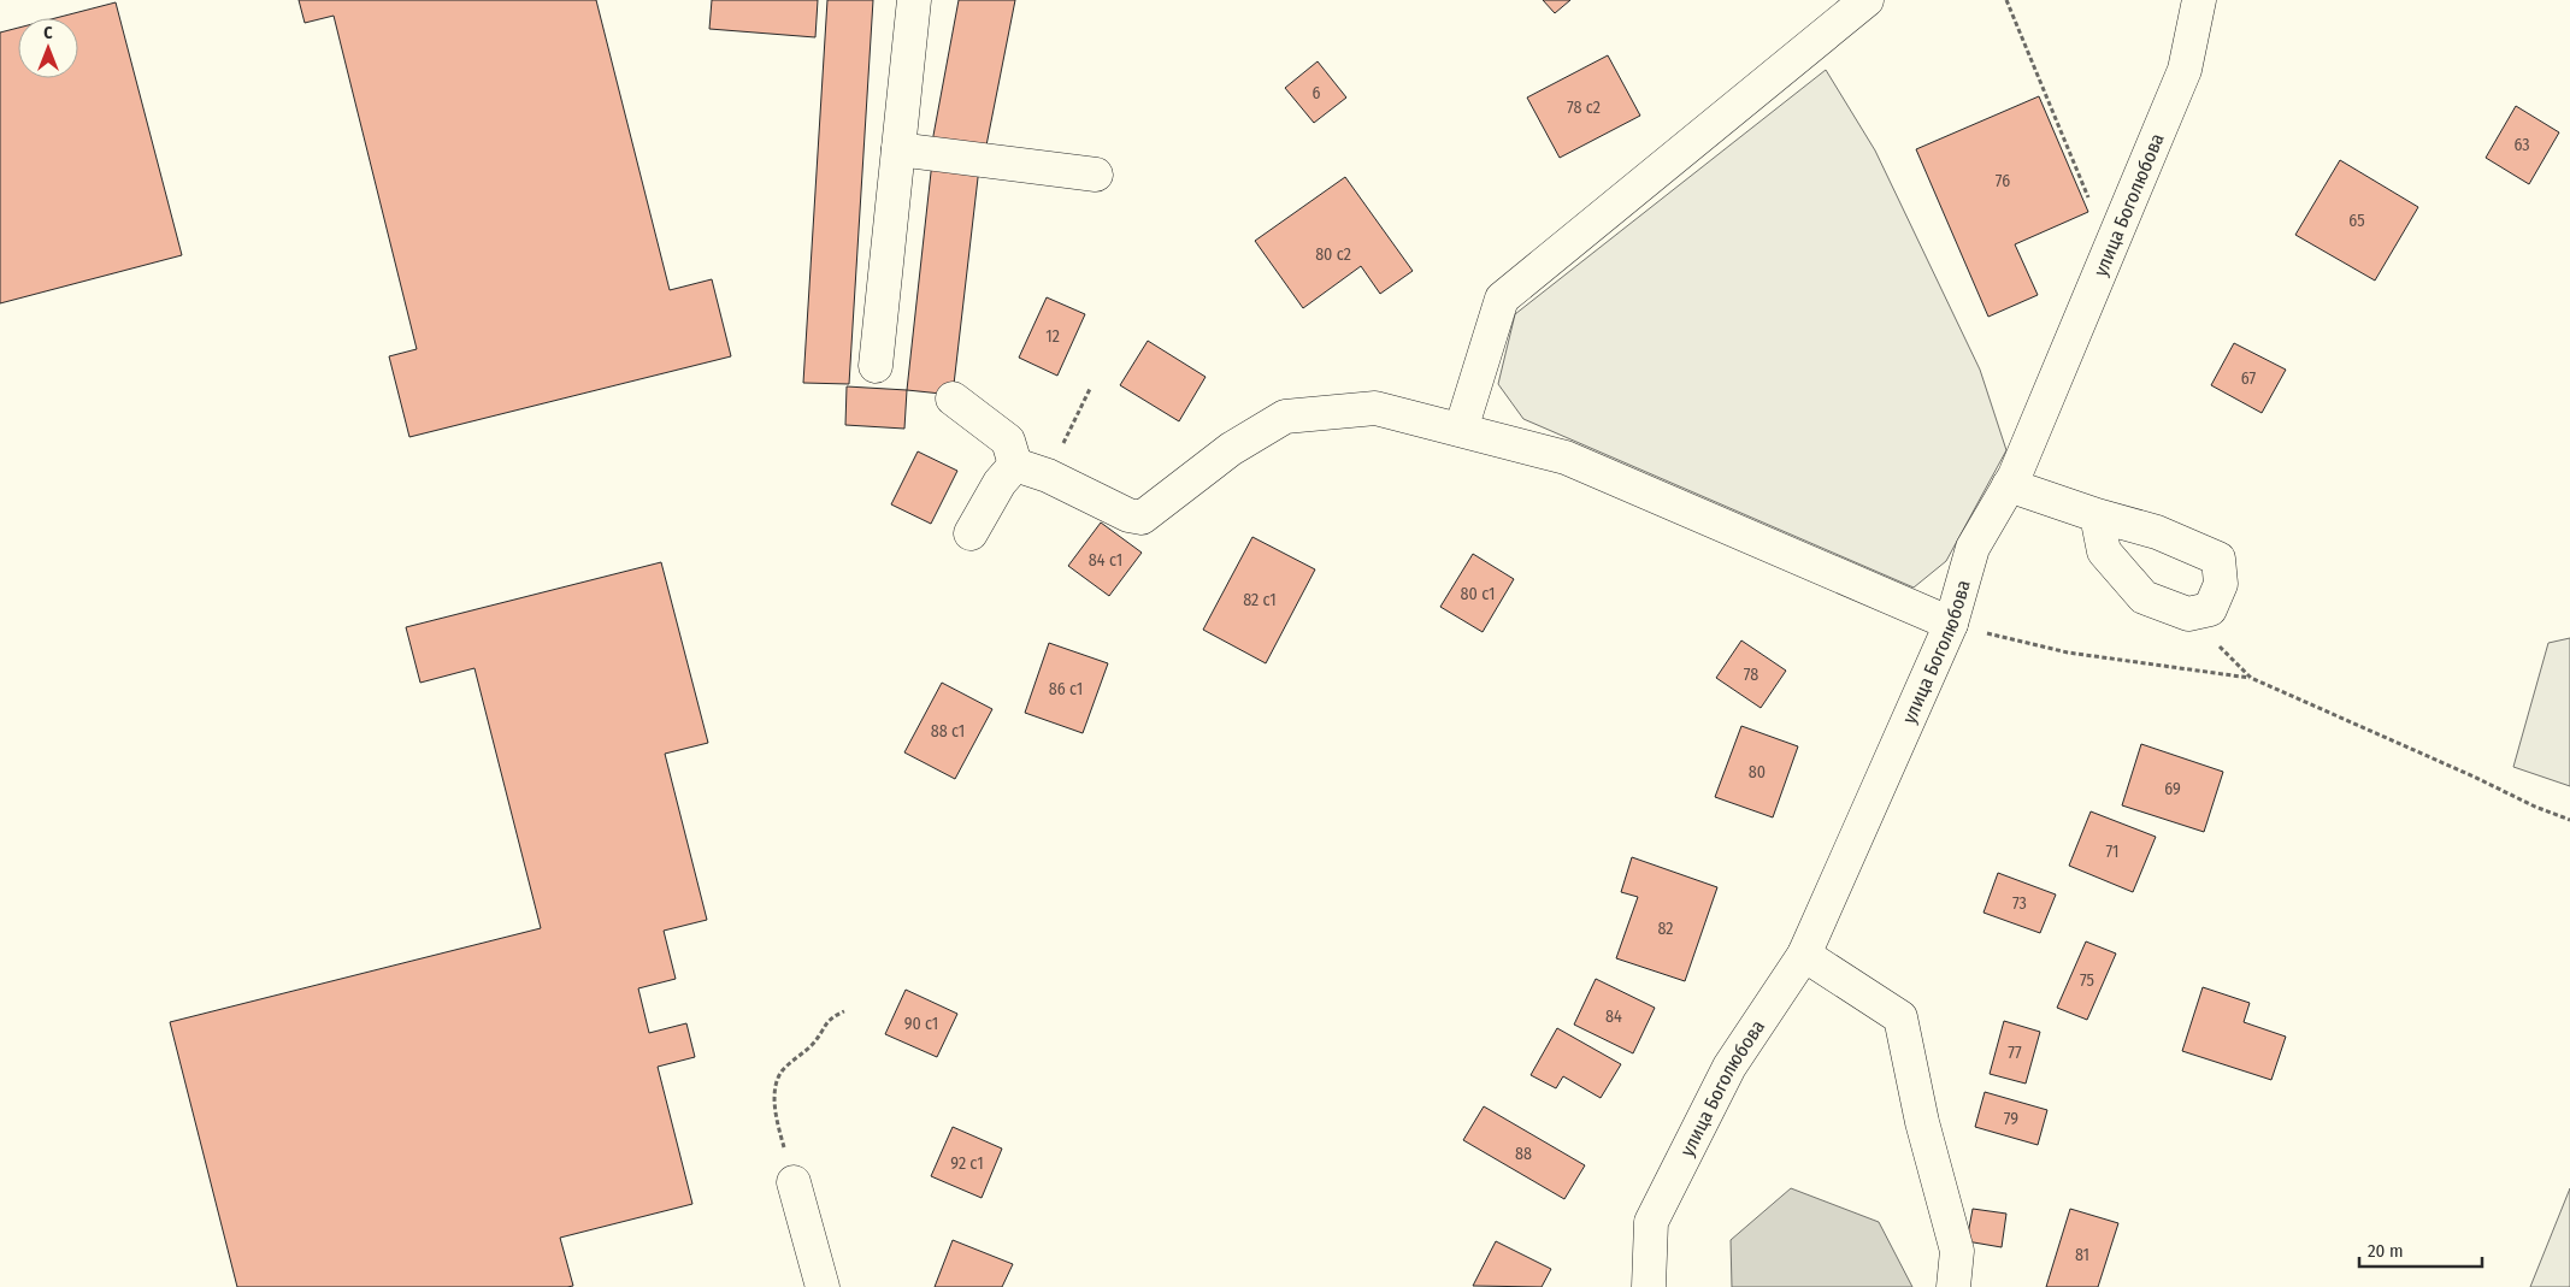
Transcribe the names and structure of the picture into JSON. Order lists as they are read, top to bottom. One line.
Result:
{"streets":{"street":["улица Боголюбова"]},"house_numbers":["6","78 с2","63","76","65","80 с2","12","67","84 с1","80 с1","82 с1","78","86 с1","88 с1","80","69","71","73","82","75","84","90 с1","77","79","88","92 с1","81"],"scale_bar":"20 m","north":"top"}
